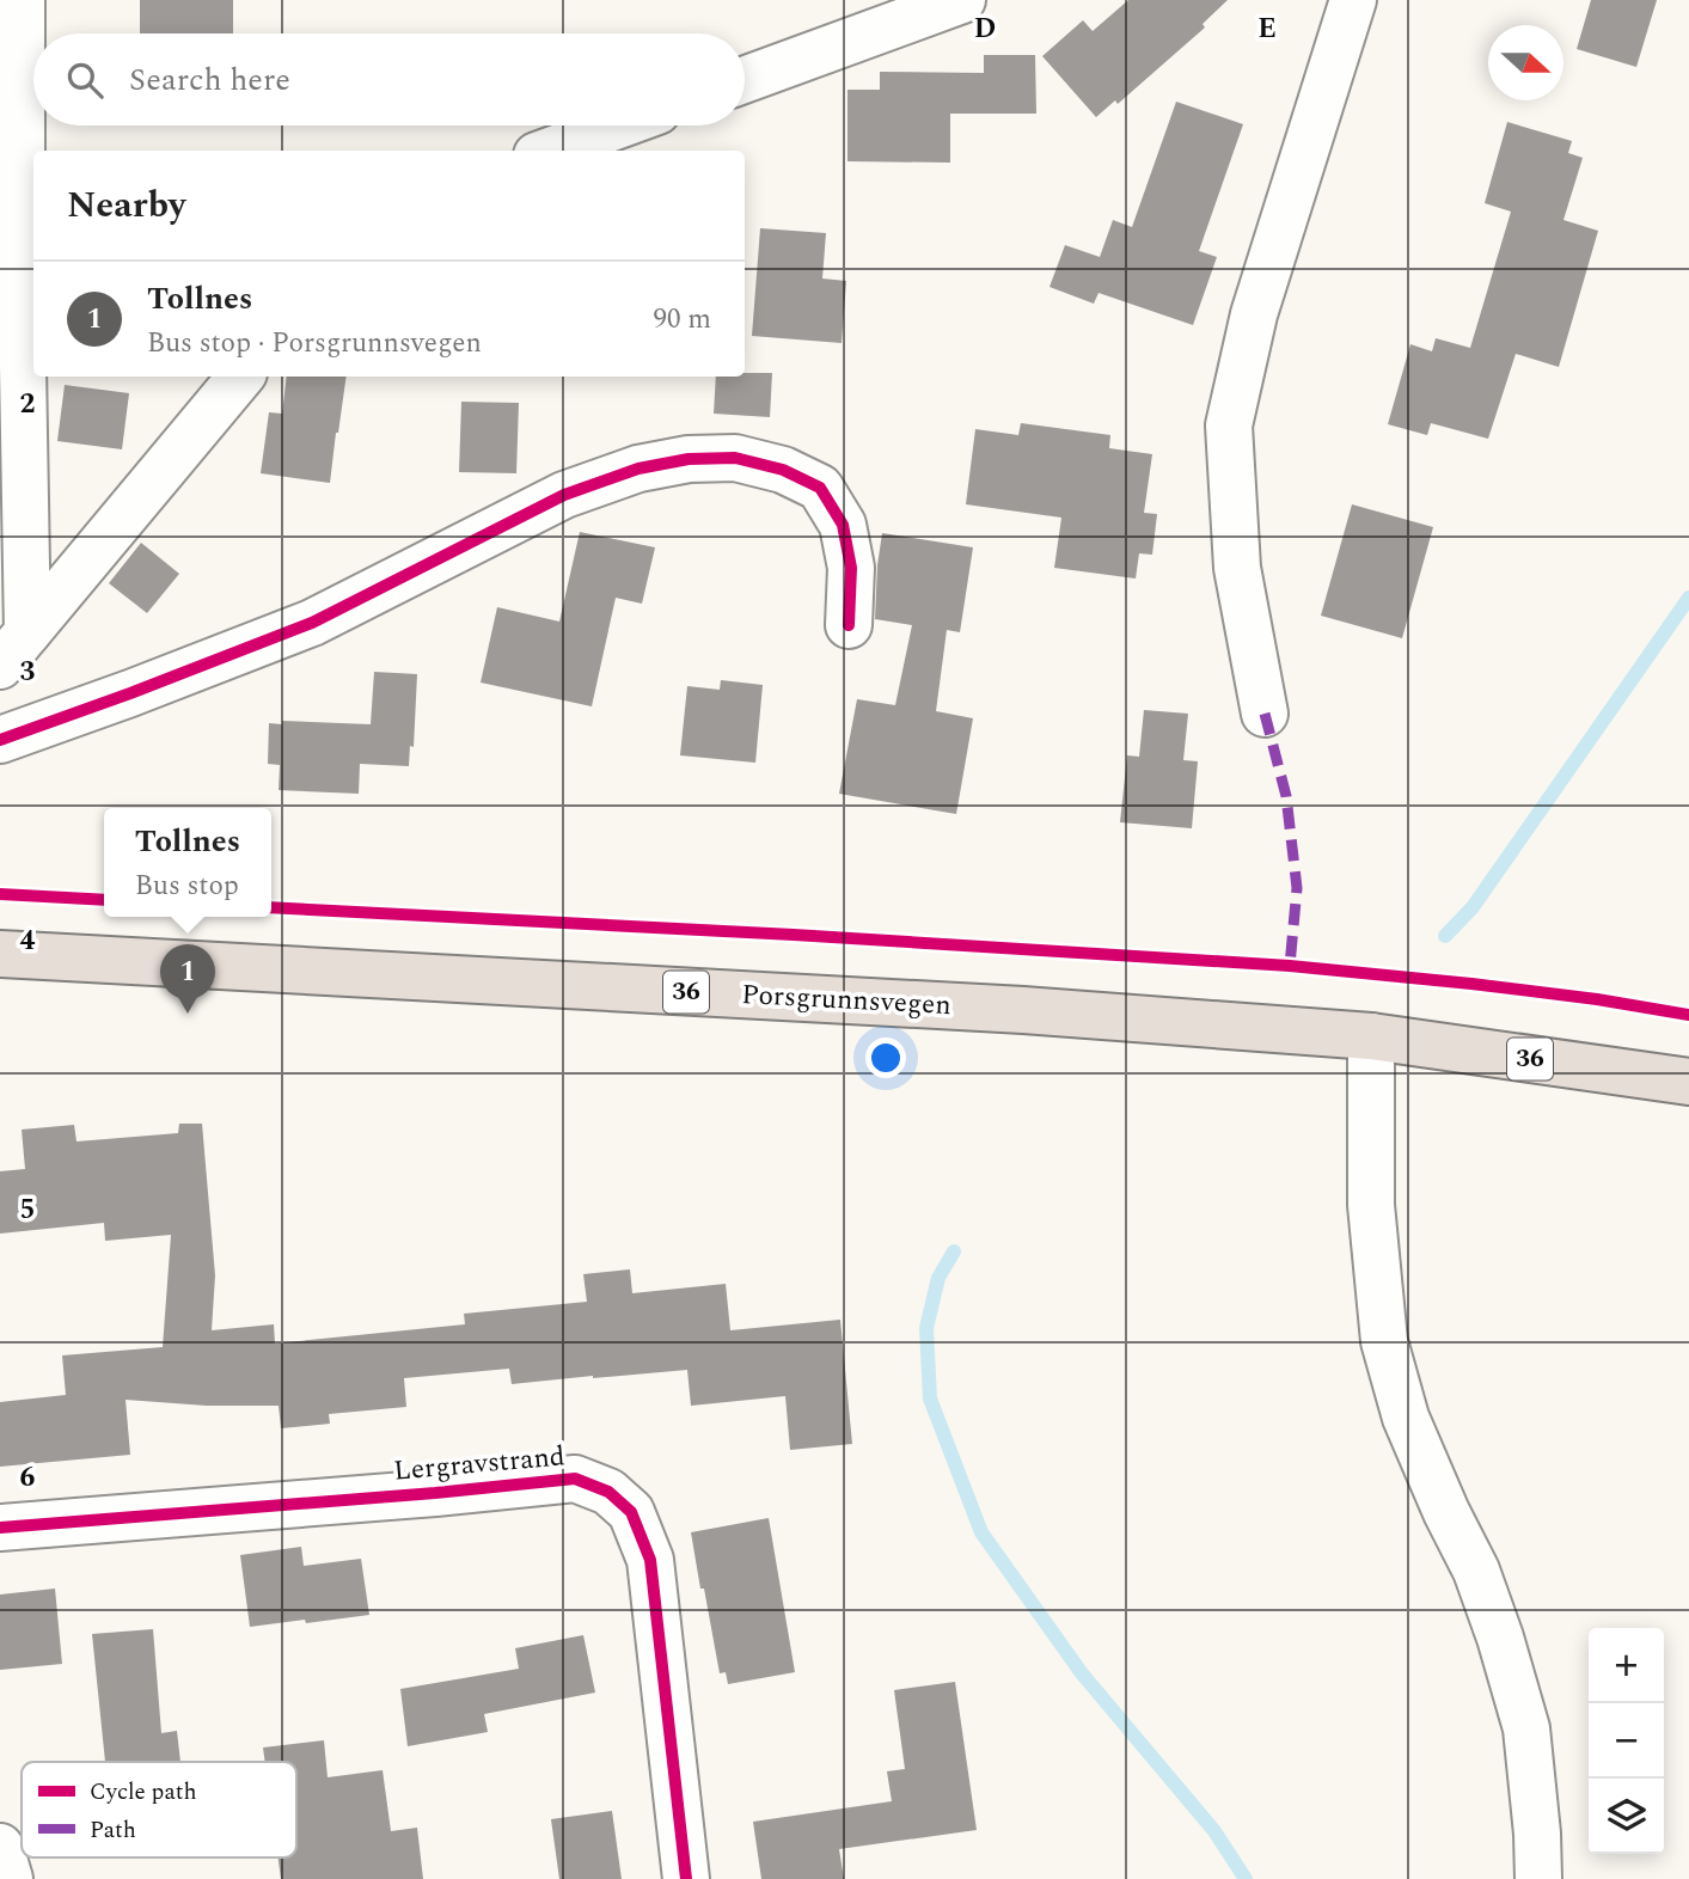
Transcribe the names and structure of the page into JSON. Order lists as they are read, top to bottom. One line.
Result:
{"streets":{"highway":["36","Porsgrunnsvegen"],"street":["Lergravstrand"]},"legend":["Cycle path","Path"],"north":"right","page":{"search":"Search here","heading":"Nearby","list":[{"mark":"1","name":"Tollnes","note":"Bus stop · Porsgrunnsvegen","value":"90 m"}],"popup":["Tollnes","Bus stop"],"pins":"1","map_buttons":["+","−"]},"grid":{"columns":["D","E"],"rows":["2","3","4","5","6"]}}
